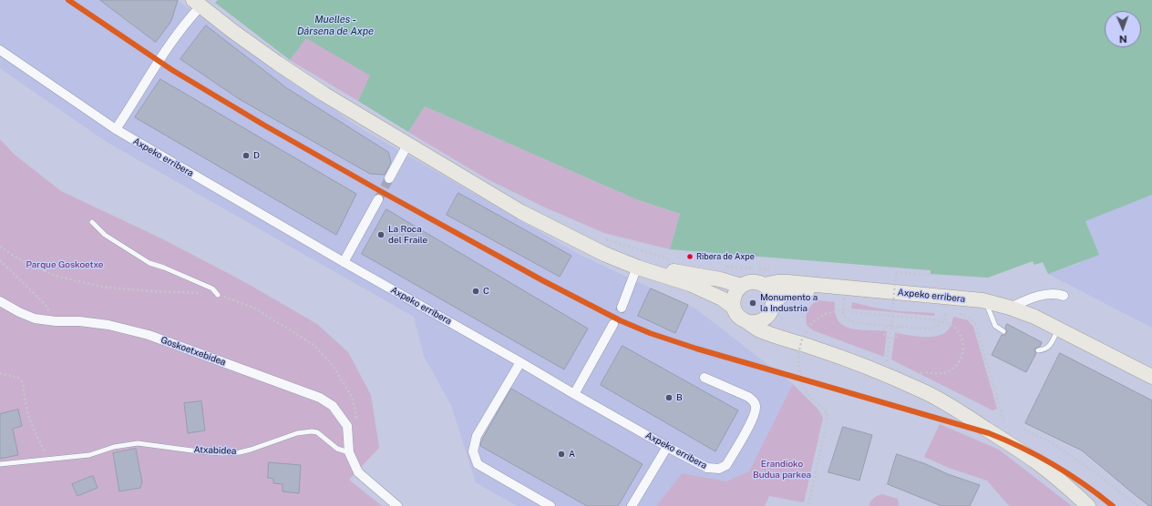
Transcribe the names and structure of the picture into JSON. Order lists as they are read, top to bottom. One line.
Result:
{"streets":{"main road":["Axpeko erribera"],"street":["Goskoetxebidea"],"lane":["Atxabidea"]},"crossings":[["Goskoetxebidea","Atxabidea"]],"water":["Muelles - Dársena de Axpe"],"parks":["Parque Goskoetxe","Erandioko Budua parkea"],"places":["D","La Roca del Fraile","Ribera de Axpe","C","Monumento a la Industria","B","A"],"north":"bottom"}
